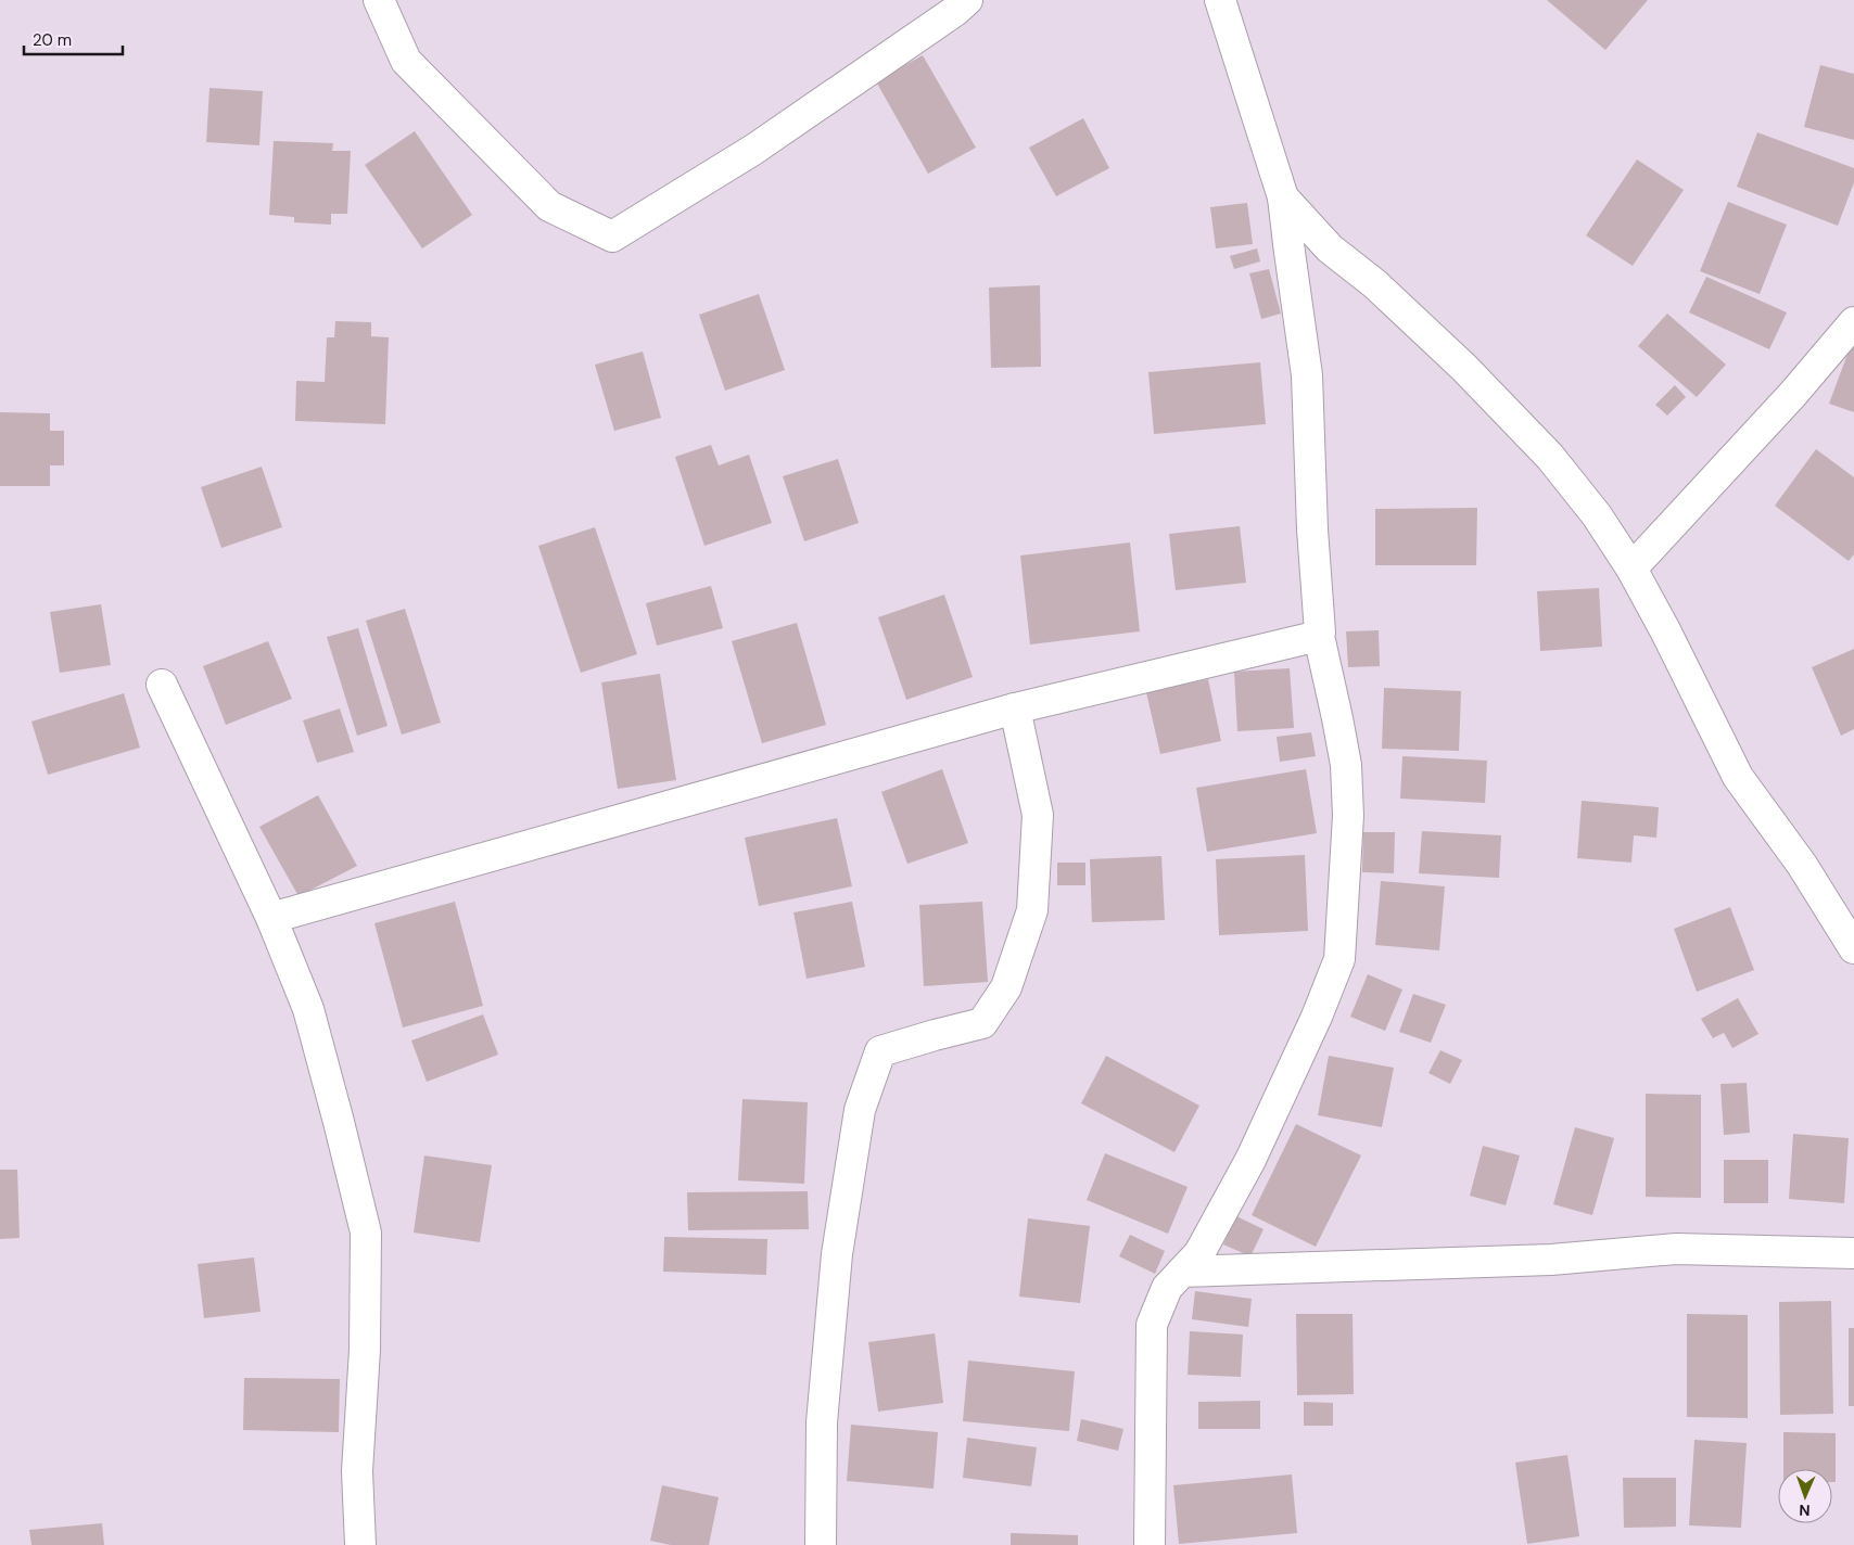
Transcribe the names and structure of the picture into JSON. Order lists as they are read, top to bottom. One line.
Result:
{"scale_bar":"20 m","north":"bottom"}
